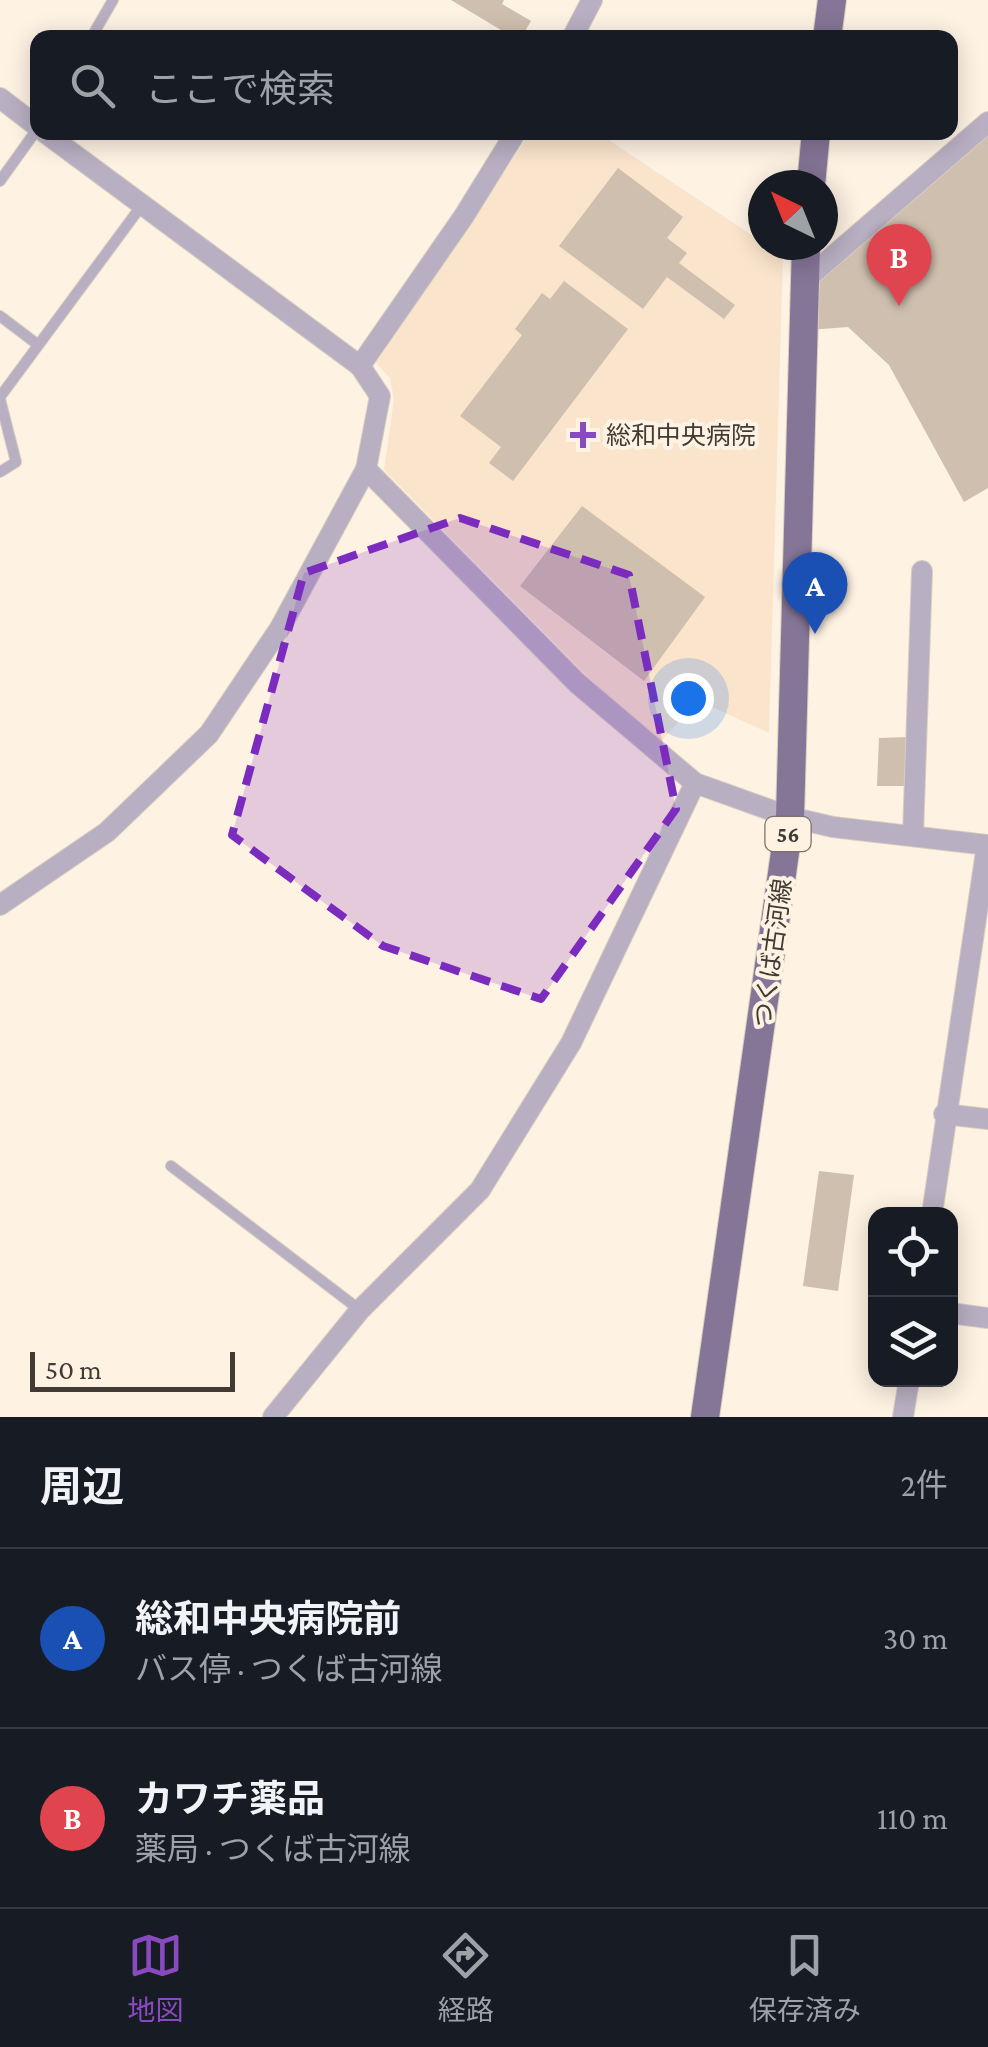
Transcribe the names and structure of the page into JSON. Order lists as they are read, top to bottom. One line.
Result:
{"streets":{"main road":["56","つくば古河線"]},"places":{"health":["総和中央病院"]},"scale_bar":"50 m","north":"top left","page":{"search":"ここで検索","pins":["B","A"],"scale":"50 m","heading":["周辺","2件"],"list":[{"mark":"A","name":"総和中央病院前","note":"バス停 · つくば古河線","value":"30 m"},{"mark":"B","name":"カワチ薬品","note":"薬局 · つくば古河線","value":"110 m"}],"nav":["地図","経路","保存済み"]}}
